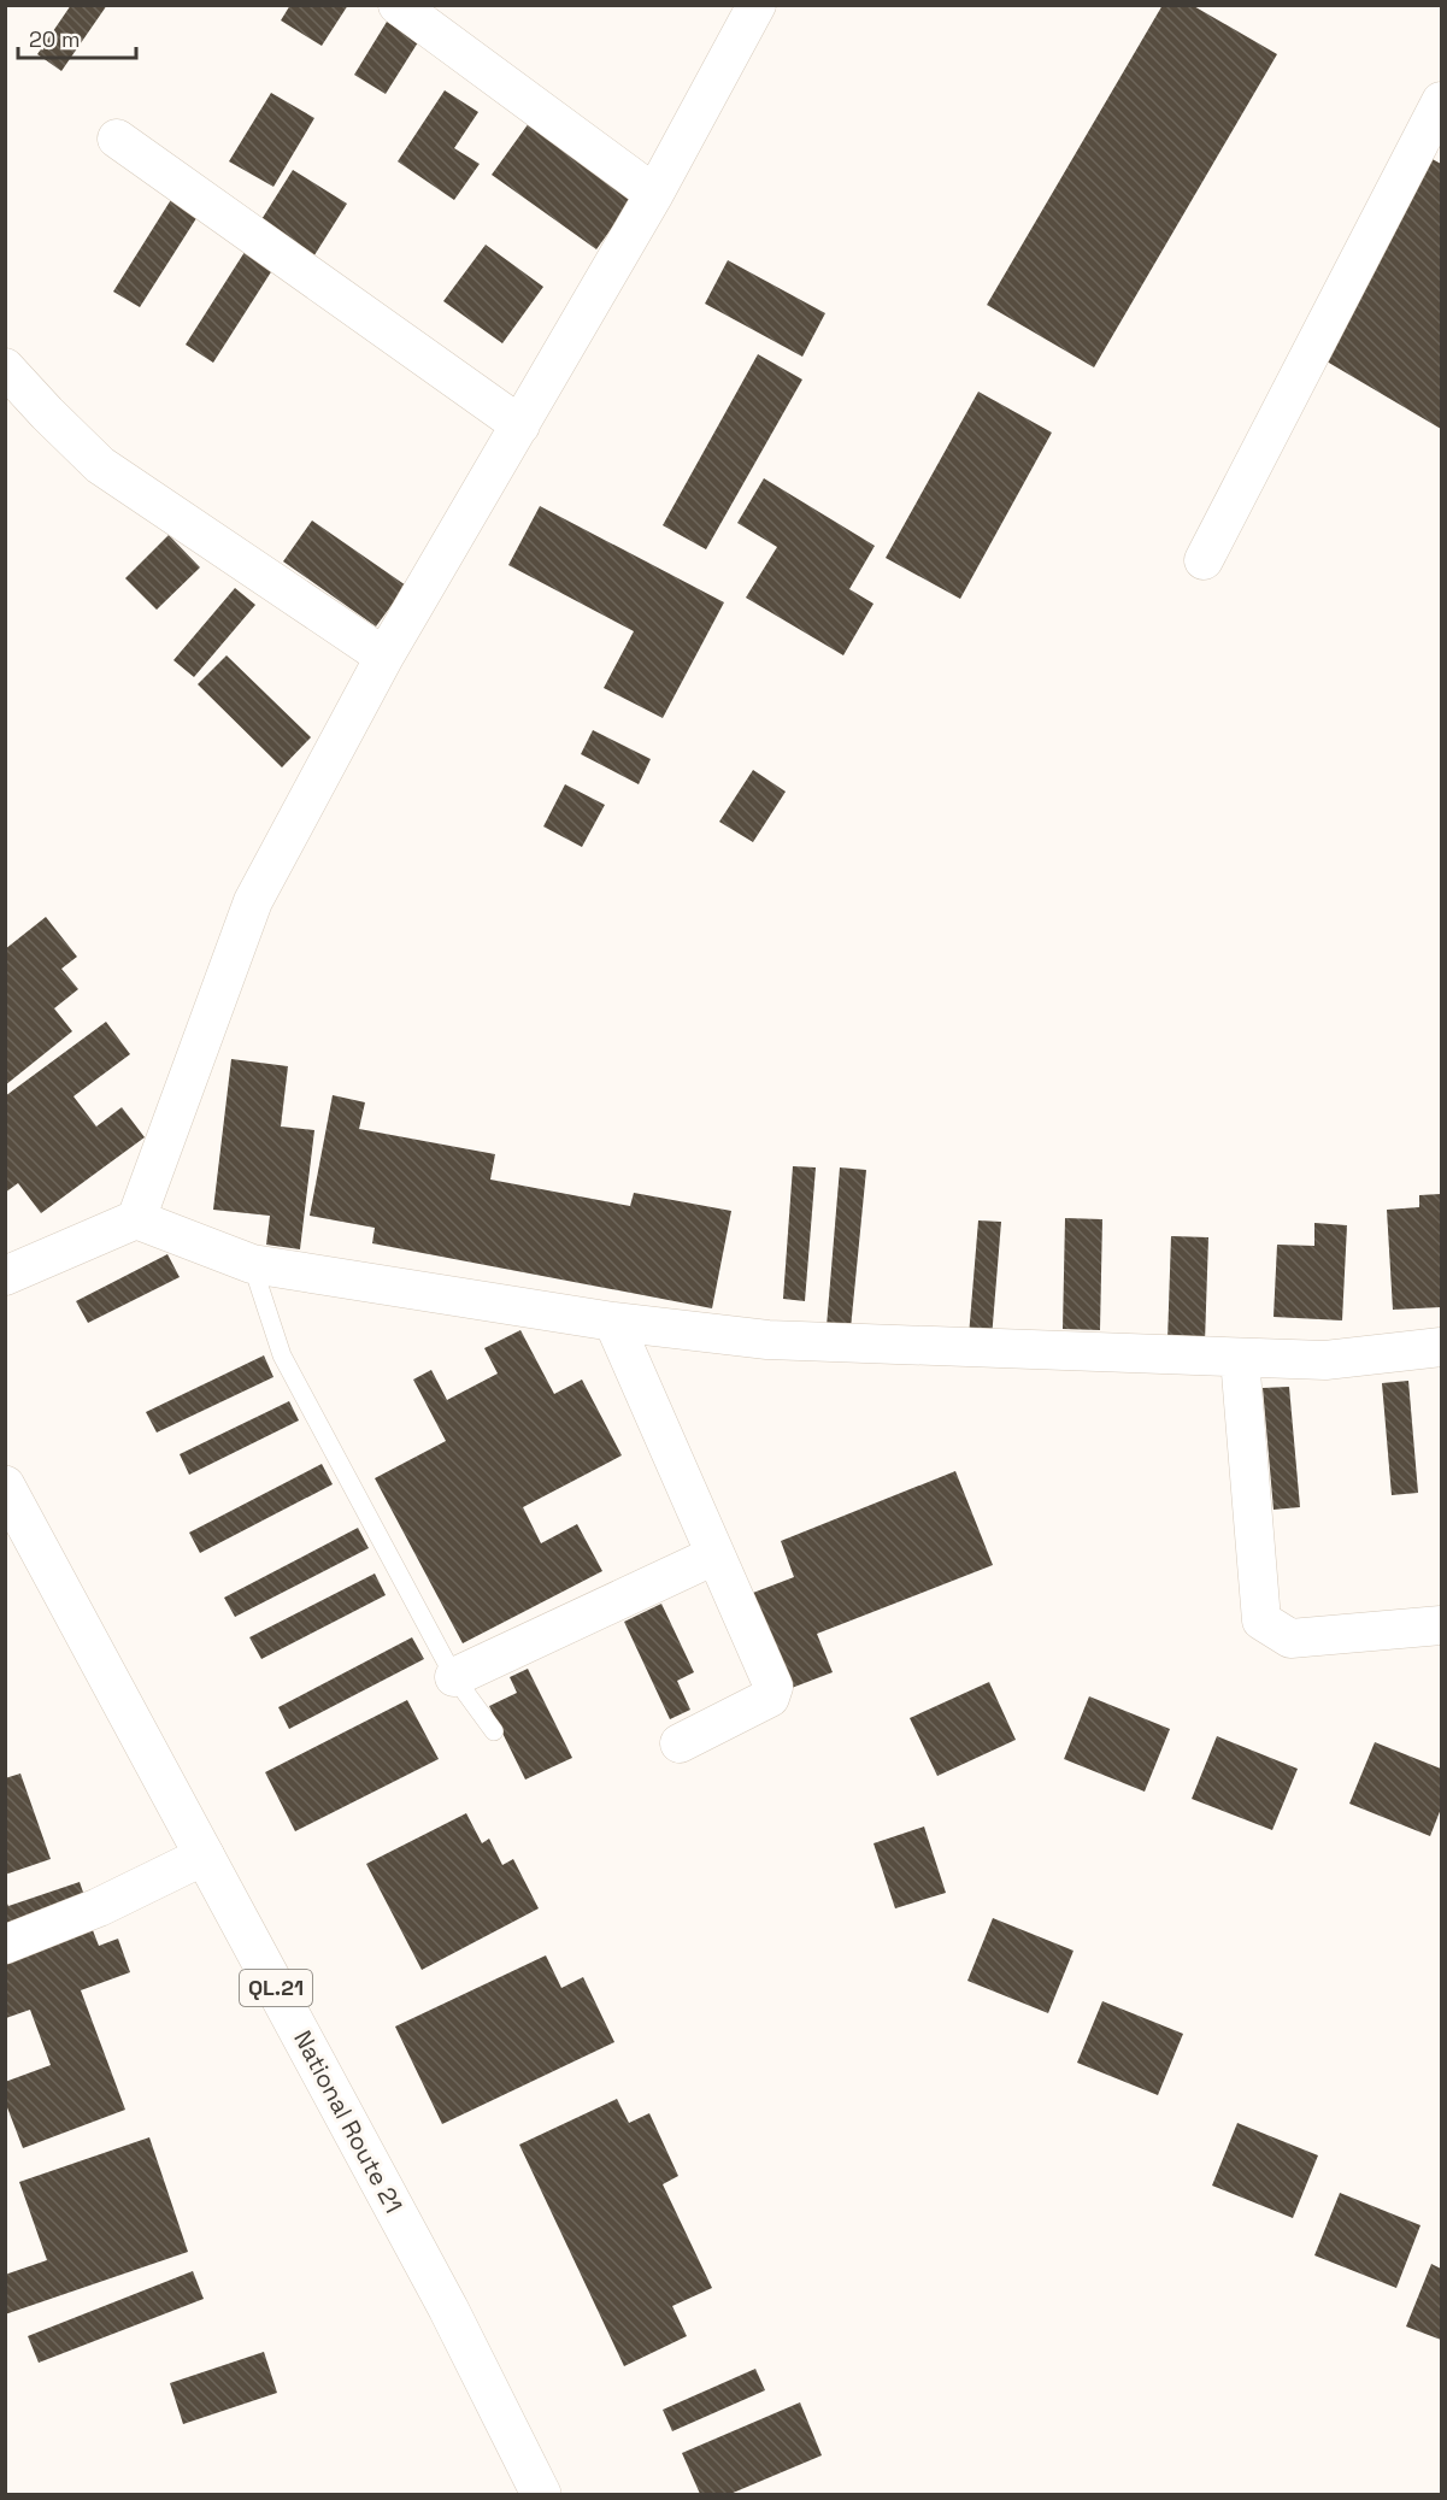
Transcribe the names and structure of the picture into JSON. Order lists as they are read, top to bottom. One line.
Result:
{"streets":{"highway":["QL.21","National Route 21"]},"scale_bar":"20 m"}
